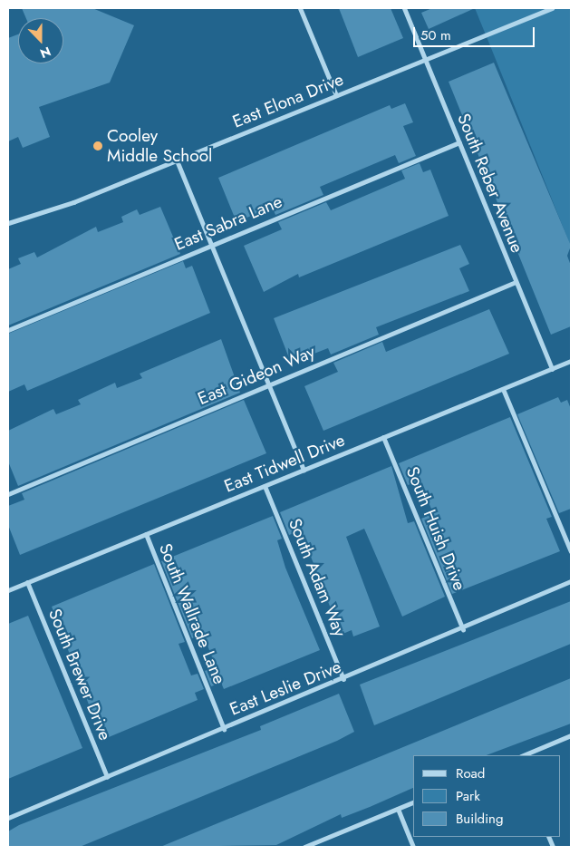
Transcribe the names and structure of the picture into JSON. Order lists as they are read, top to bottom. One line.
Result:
{"streets":{"street":["East Elona Drive","South Reber Avenue","East Sabra Lane","East Gideon Way","East Tidwell Drive","South Huish Drive","South Adam Way","South Wallrade Lane","South Brewer Drive","East Leslie Drive"]},"crossings":[["East Elona Drive","South Reber Avenue"],["South Reber Avenue","East Sabra Lane"],["South Reber Avenue","East Gideon Way"],["South Reber Avenue","East Tidwell Drive"],["East Tidwell Drive","South Huish Drive"],["East Tidwell Drive","South Adam Way"],["East Tidwell Drive","South Wallrade Lane"],["East Tidwell Drive","South Brewer Drive"],["South Huish Drive","East Leslie Drive"],["South Adam Way","East Leslie Drive"],["South Wallrade Lane","East Leslie Drive"],["South Brewer Drive","East Leslie Drive"]],"places":["Cooley Middle School"],"legend":["Road","Park","Building"],"scale_bar":"50 m","north":"bottom"}
